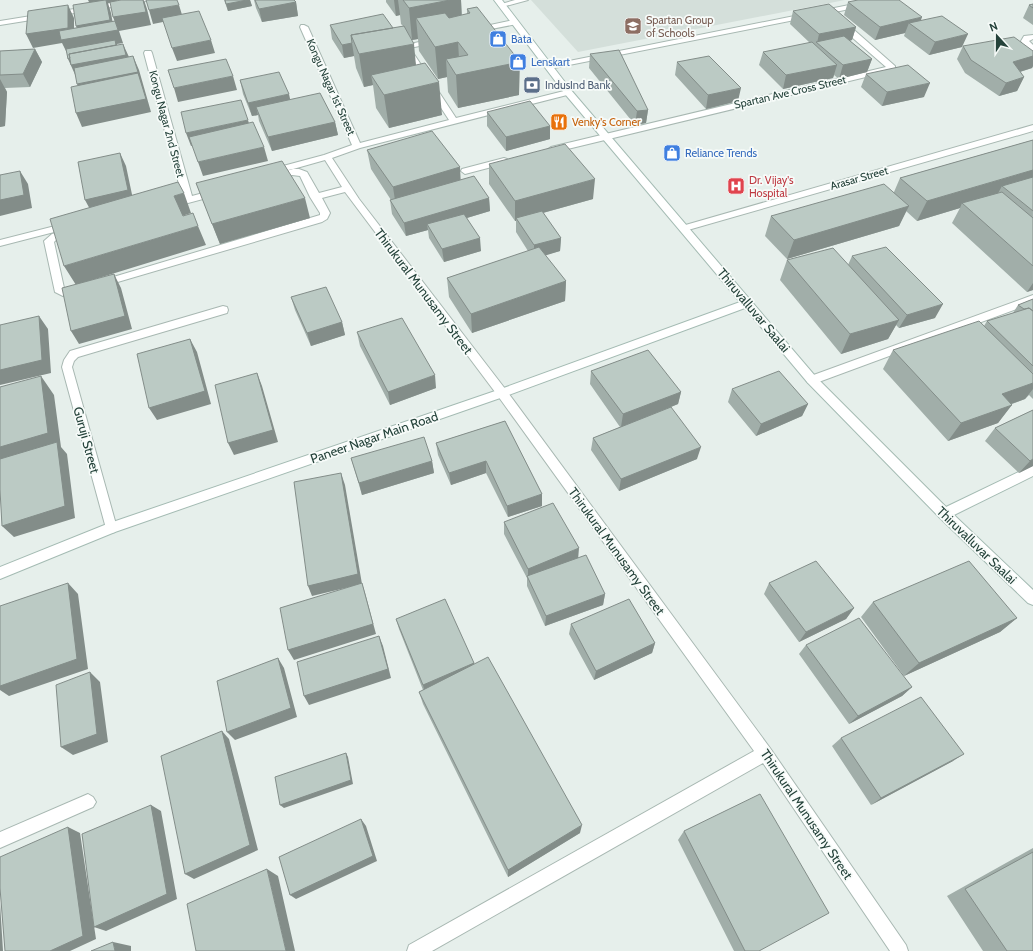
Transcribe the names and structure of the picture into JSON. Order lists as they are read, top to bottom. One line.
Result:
{"streets":{"street":["Kongu Nagar 1st Street","Spartan Ave Cross Street","Kongu Nagar 2nd Street","Arasar Street","Thirukural Munusamy Street","Thiruvalluvar Saalai","Paneer Nagar Main Road","Guruji Street"]},"crossings":[["Spartan Ave Cross Street","Thiruvalluvar Saalai"],["Arasar Street","Thiruvalluvar Saalai"],["Thirukural Munusamy Street","Paneer Nagar Main Road"],["Thiruvalluvar Saalai","Paneer Nagar Main Road"],["Paneer Nagar Main Road","Guruji Street"]],"places":{"school or university":["Spartan Group of Schools"],"shop":["Bata","Lenskart","Reliance Trends"],"bank":["IndusInd Bank"],"restaurant":["Venky's Corner"],"hospital":["Dr. Vijay's Hospital"]},"north":"top"}
